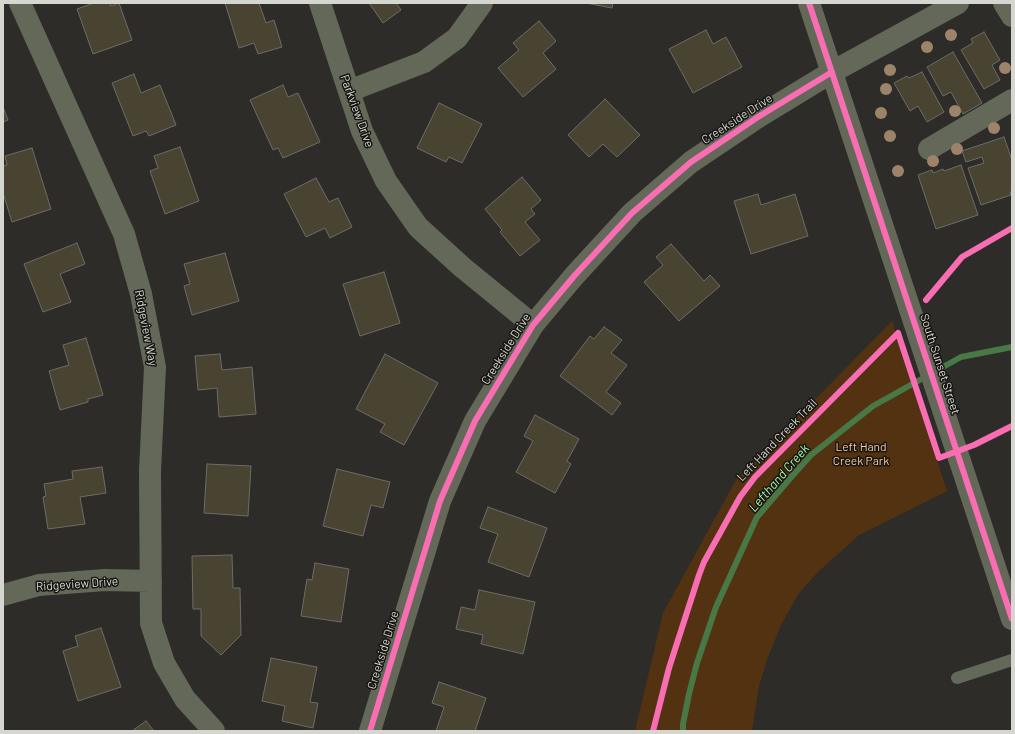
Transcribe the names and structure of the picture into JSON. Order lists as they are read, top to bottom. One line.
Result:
{"streets":{"street":["Parkview Drive","Creekside Drive","Ridgeview Way","South Sunset Street","Ridgeview Drive"],"cycle path":["Left Hand Creek Trail"]},"crossings":[["Parkview Drive","Creekside Drive"],["Creekside Drive","South Sunset Street"],["Ridgeview Way","Ridgeview Drive"]],"water":["Lefthand Creek"],"parks":["Left Hand Creek Park"]}
